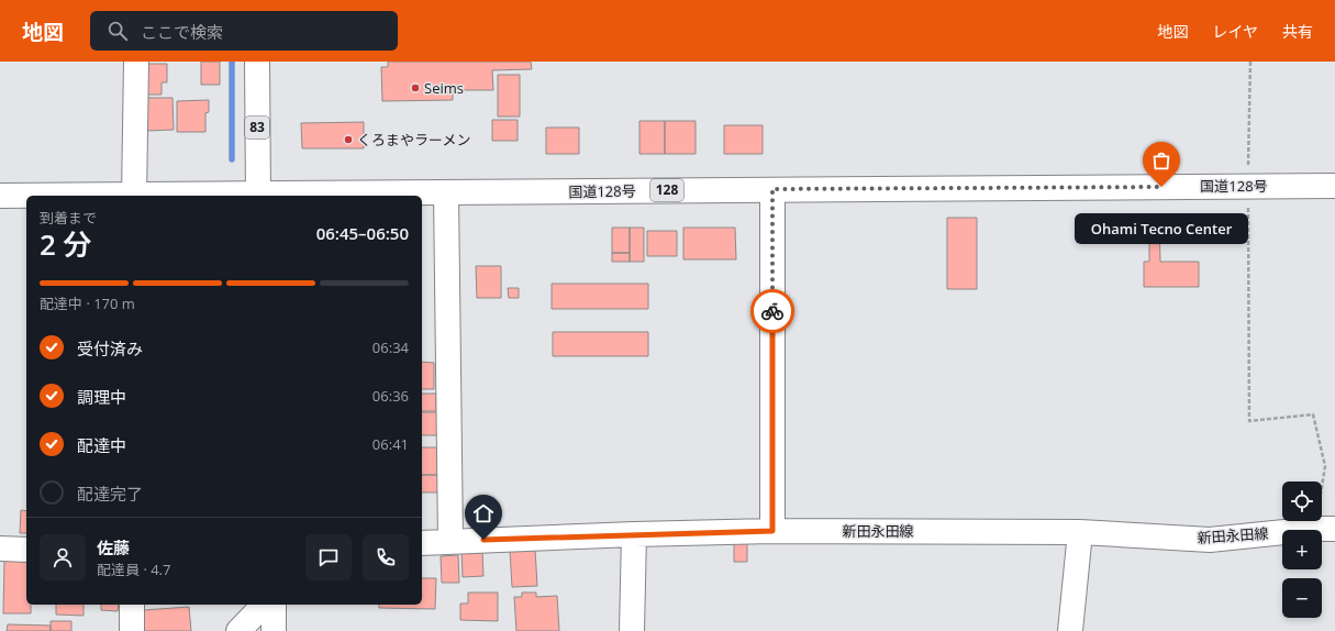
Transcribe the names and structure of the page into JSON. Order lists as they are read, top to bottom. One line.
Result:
{"streets":{"main road":["83","国道128号","128","新田永田線"]},"crossings":[["83","国道128号"]],"places":["Seims","くろまやラーメン","Ohami Tecno Center"],"page":{"header":"地図","search":"ここで検索","nav":["地図","レイヤ","共有"],"heading":["2 分","到着まで","06:45–06:50"],"panel":["佐藤","配達員 · 4.7"],"bubble":"Ohami Tecno Center","bar":"配達中 · 170 m","list":[["受付済み","06:34"],["調理中","06:36"],["配達中","06:41"],"配達完了"],"map_buttons":["+","−"]}}
